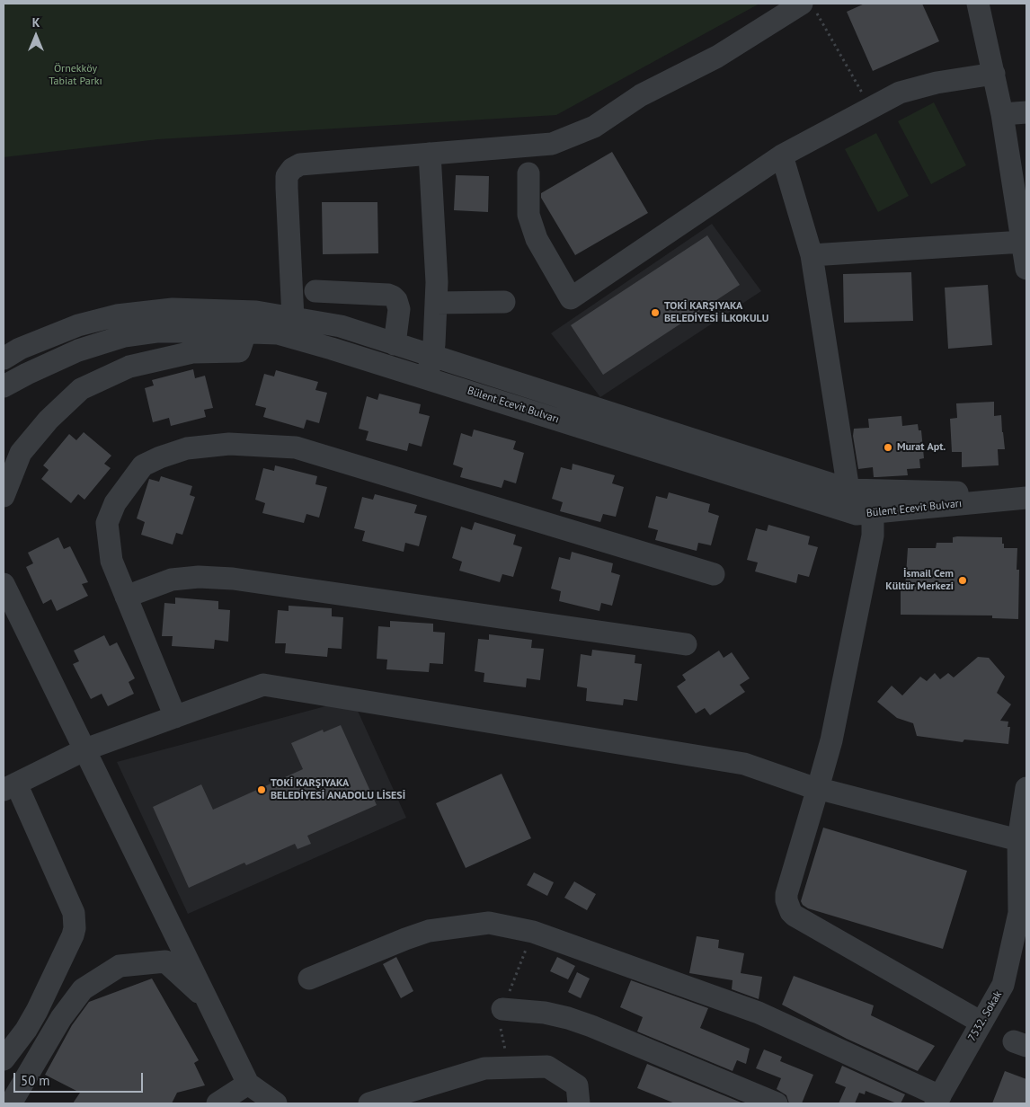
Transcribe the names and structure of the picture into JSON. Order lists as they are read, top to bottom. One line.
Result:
{"streets":{"street":["Bülent Ecevit Bulvarı","7532. Sokak"]},"parks":["Örnekköy Tabiat Parkı"],"places":["TOKİ KARŞIYAKA BELEDİYESİ İLKOKULU","Murat Apt.","İsmail Cem Kültür Merkezi","TOKİ KARŞIYAKA BELEDİYESİ ANADOLU LİSESİ"],"scale_bar":"50 m","north":"top"}
